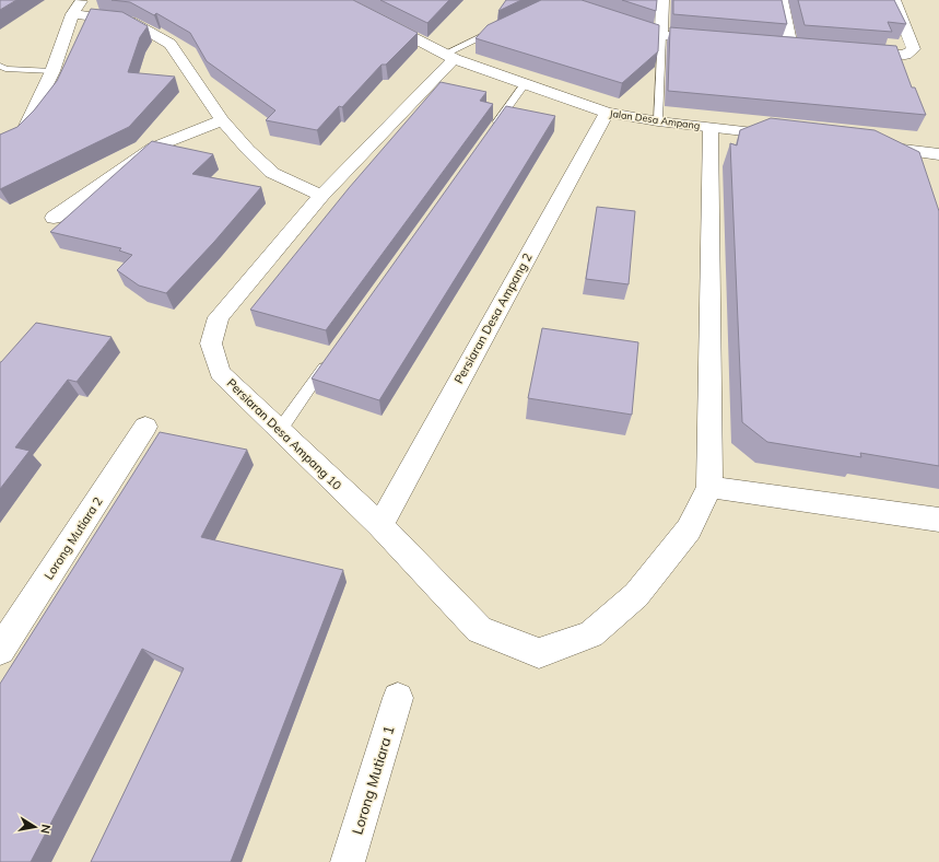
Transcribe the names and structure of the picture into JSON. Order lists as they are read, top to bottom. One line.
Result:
{"streets":{"street":["Jalan Desa Ampang","Persiaran Desa Ampang 2","Persiaran Desa Ampang 10","Lorong Mutiara 2","Lorong Mutiara 1"]},"crossings":[["Jalan Desa Ampang","Persiaran Desa Ampang 2"],["Jalan Desa Ampang","Persiaran Desa Ampang 10"],["Persiaran Desa Ampang 2","Persiaran Desa Ampang 10"]],"north":"right"}
